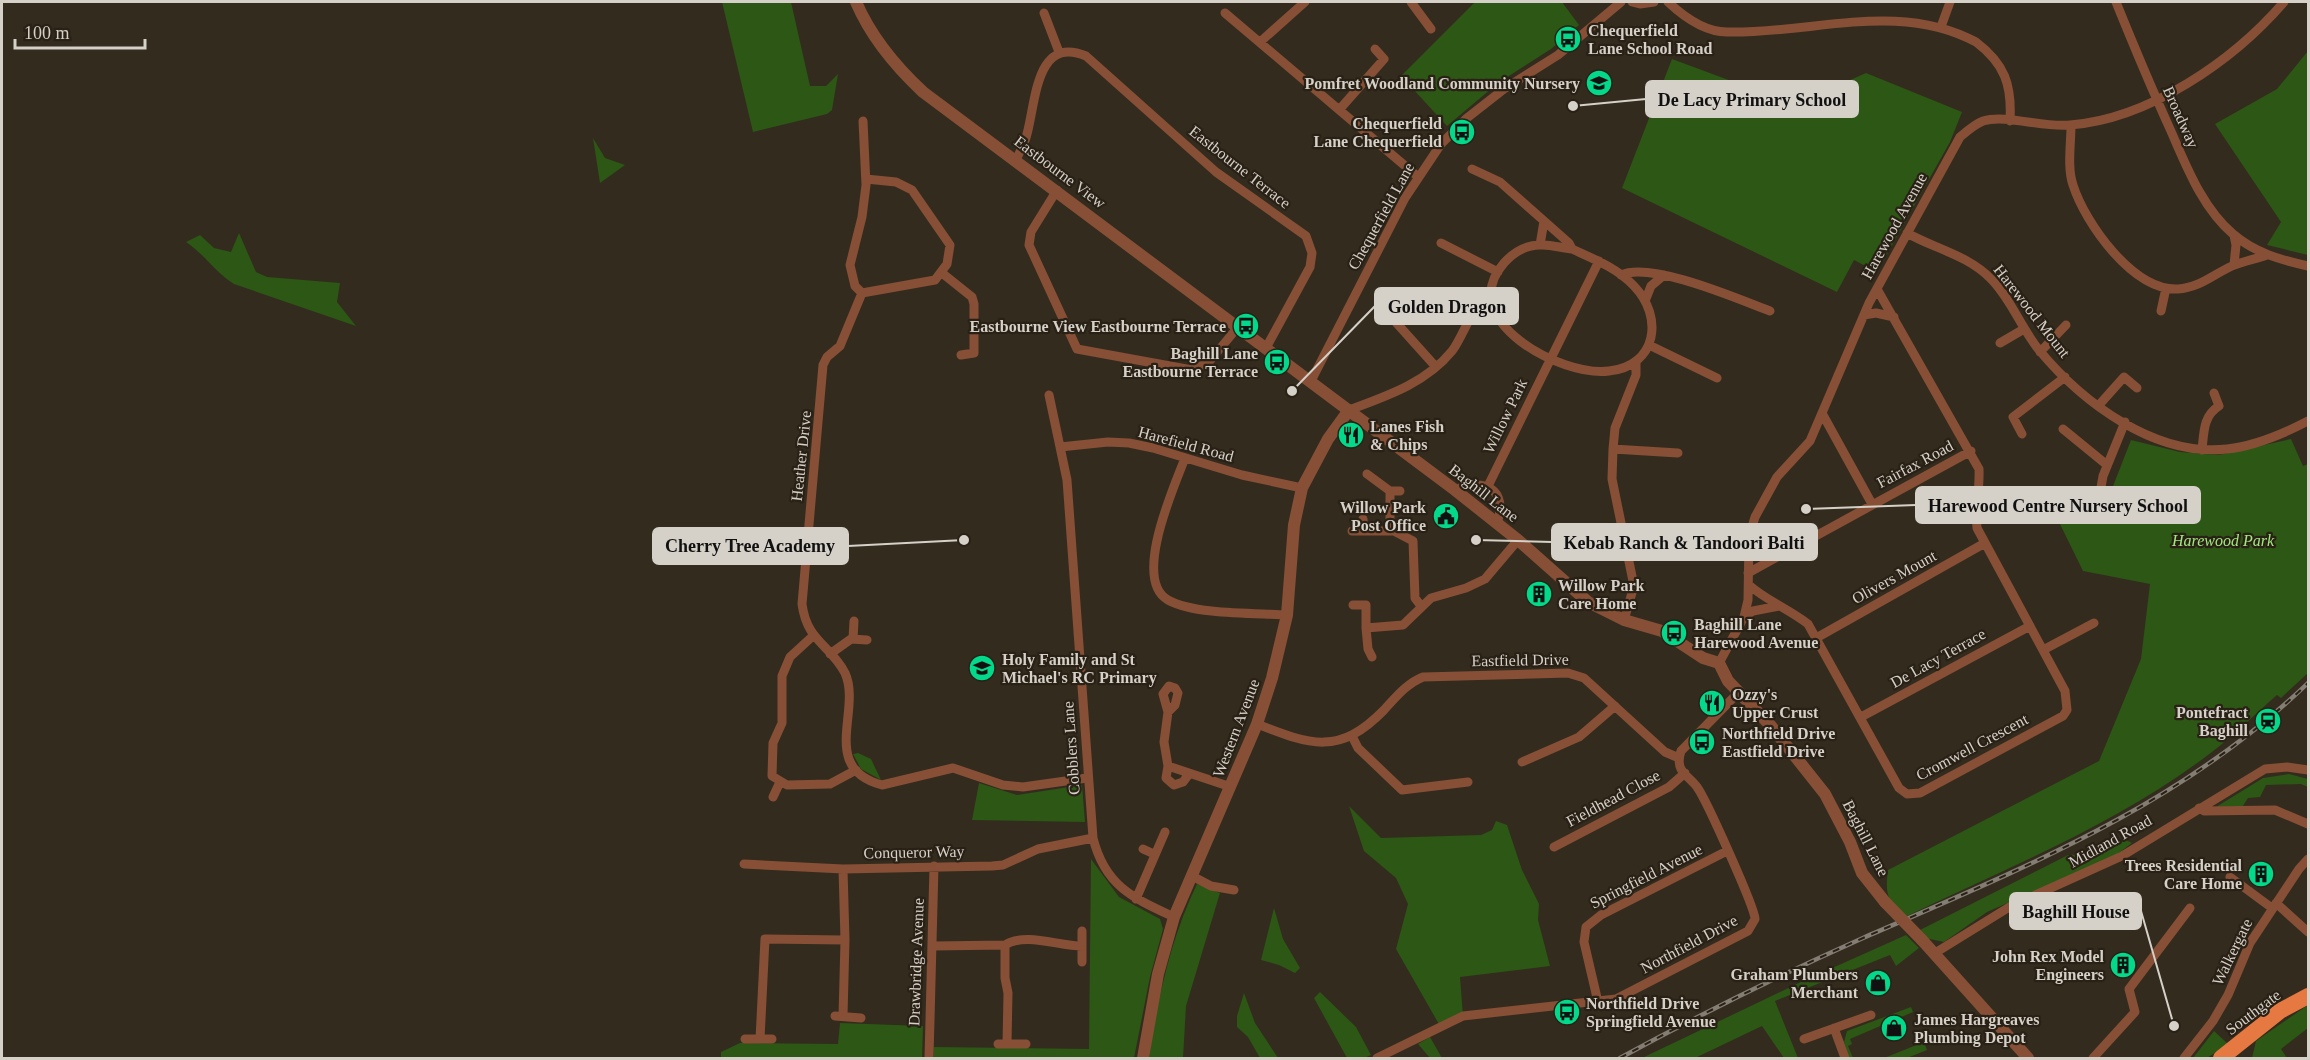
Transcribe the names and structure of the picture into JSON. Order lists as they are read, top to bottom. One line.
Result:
{"streets":{"highway":["Southgate"],"street":["Broadway","Eastbourne Terrace","Eastbourne View","Chequerfield Lane","Harewood Avenue","Harewood Mount","Willow Park","Harefield Road","Heather Drive","Fairfax Road","Baghill Lane","Olivers Mount","De Lacy Terrace","Eastfield Drive","Western Avenue","Cromwell Crescent","Cobblers Lane","Fieldhead Close","Midland Road","Conqueror Way","Springfield Avenue","Northfield Drive","Walkergate","Drawbridge Avenue"]},"crossings":[["Broadway","Harewood Avenue"],["Eastbourne Terrace","Eastbourne View"],["Eastbourne Terrace","Baghill Lane"],["Eastbourne View","Baghill Lane"],["Chequerfield Lane","Baghill Lane"],["Harewood Avenue","Harewood Mount"],["Harewood Avenue","Fairfax Road"],["Harewood Avenue","Baghill Lane"],["Harewood Avenue","Cromwell Crescent"],["Harefield Road","Western Avenue"],["Harefield Road","Cobblers Lane"],["Fairfax Road","Cromwell Crescent"],["Baghill Lane","Western Avenue"],["Baghill Lane","Midland Road"],["Olivers Mount","Cromwell Crescent"],["De Lacy Terrace","Cromwell Crescent"],["Eastfield Drive","Western Avenue"],["Eastfield Drive","Northfield Drive"],["Western Avenue","Cobblers Lane"],["Cobblers Lane","Conqueror Way"],["Fieldhead Close","Northfield Drive"],["Conqueror Way","Drawbridge Avenue"],["Springfield Avenue","Northfield Drive"]],"parks":["Harewood Park"],"places":{"bus stop":["Chequerfield Lane School Road","Chequerfield Lane Chequerfield","Eastbourne View Eastbourne Terrace","Baghill Lane Eastbourne Terrace","Baghill Lane Harewood Avenue","Northfield Drive Eastfield Drive","Northfield Drive Springfield Avenue"],"school or university":["Pomfret Woodland Community Nursery","Holy Family and St Michael's RC Primary"],"other":["De Lacy Primary School","Golden Dragon","Harewood Centre Nursery School","Cherry Tree Academy","Kebab Ranch & Tandoori Balti","Baghill House"],"restaurant":["Lanes Fish & Chips","Ozzy's Upper Crust"],"public building":["Willow Park Post Office"],"building":["Willow Park Care Home","Trees Residential Care Home","John Rex Model Engineers"],"station":["Pontefract Baghill"],"shop":["Graham Plumbers Merchant","James Hargreaves Plumbing Depot"]},"scale_bar":"100 m"}
